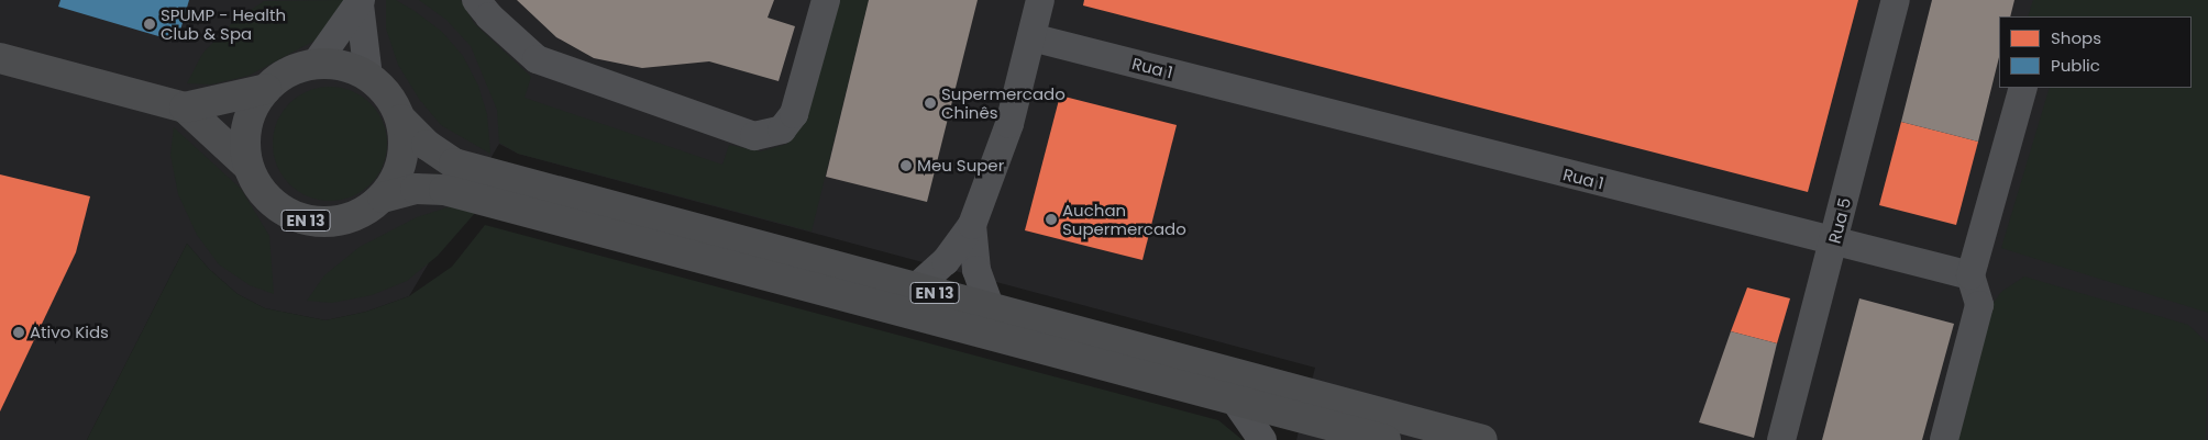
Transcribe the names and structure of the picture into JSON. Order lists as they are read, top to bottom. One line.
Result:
{"streets":{"main road":["EN 13"],"street":["Rua 1","Rua 5"]},"crossings":[["Rua 1","Rua 5"]],"places":["SPUMP - Health Club & Spa","Supermercado Chinês","Meu Super","Auchan Supermercado","Ativo Kids"],"legend":["Shops","Public"]}
